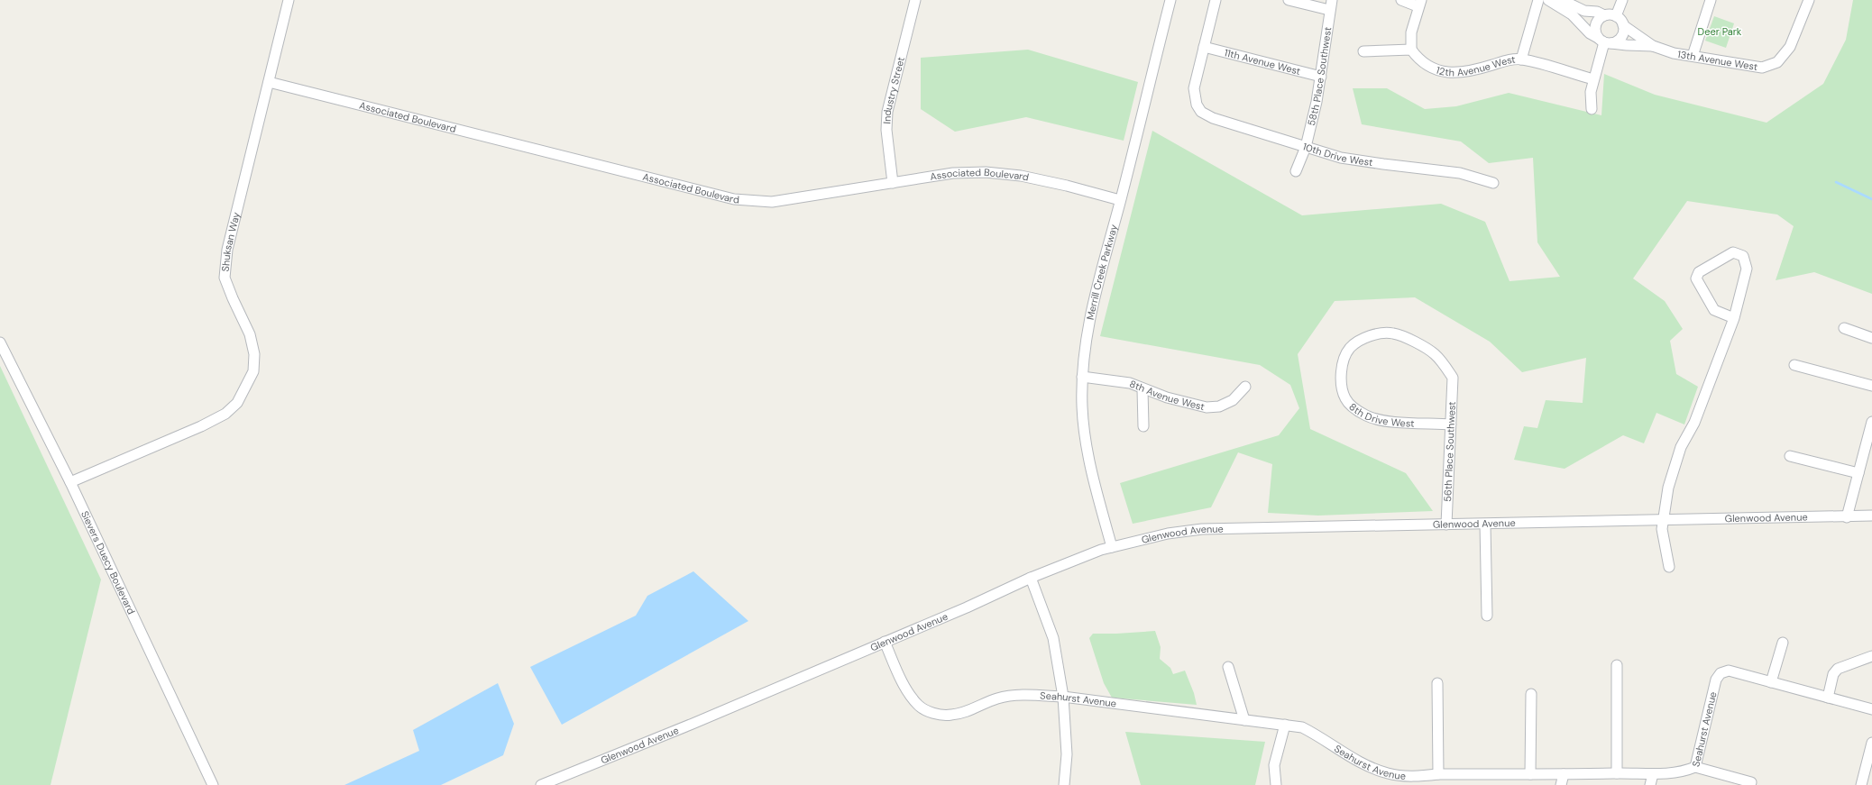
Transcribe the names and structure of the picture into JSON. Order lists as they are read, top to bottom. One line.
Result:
{"streets":{"street":["13th Avenue West","11th Avenue West","12th Avenue West","58th Place Southwest","Industry Street","Associated Boulevard","10th Drive West","Shuksan Way","Merrill Creek Parkway","8th Avenue West","8th Drive West","56th Place Southwest","Glenwood Avenue","Sievers Duecy Boulevard","Seahurst Avenue"]},"crossings":[["11th Avenue West","58th Place Southwest"],["11th Avenue West","10th Drive West"],["58th Place Southwest","10th Drive West"],["Industry Street","Associated Boulevard"],["Associated Boulevard","Shuksan Way"],["Associated Boulevard","Merrill Creek Parkway"],["Shuksan Way","Sievers Duecy Boulevard"],["Merrill Creek Parkway","8th Avenue West"],["Merrill Creek Parkway","Glenwood Avenue"],["8th Drive West","56th Place Southwest"],["56th Place Southwest","Glenwood Avenue"],["Glenwood Avenue","Seahurst Avenue"]],"parks":["Deer Park"]}
